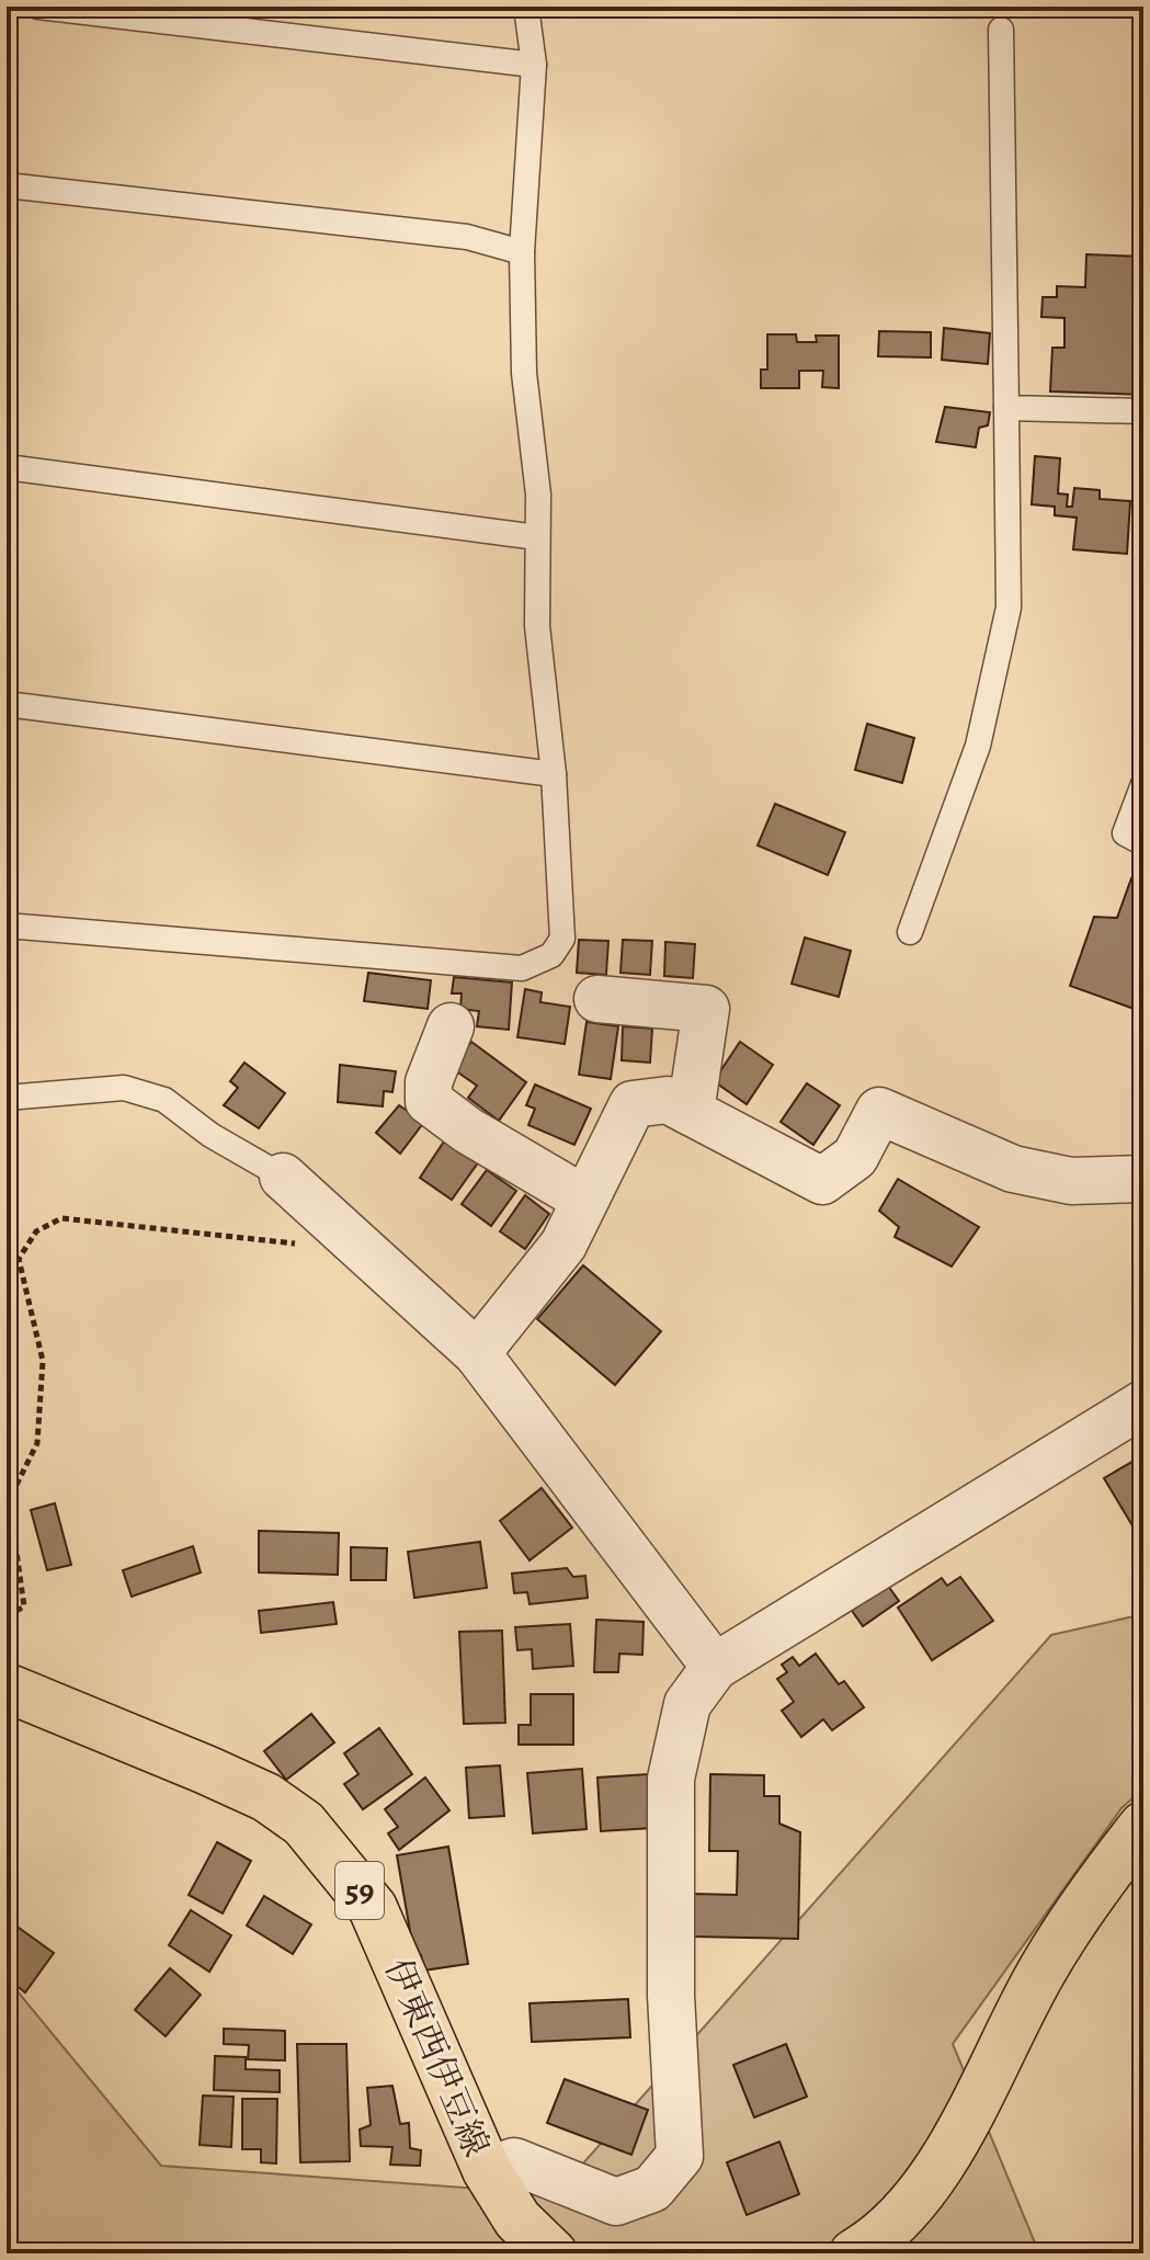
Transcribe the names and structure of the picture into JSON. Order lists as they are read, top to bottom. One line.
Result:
{"streets":{"main road":["59","伊東西伊豆線"]}}
